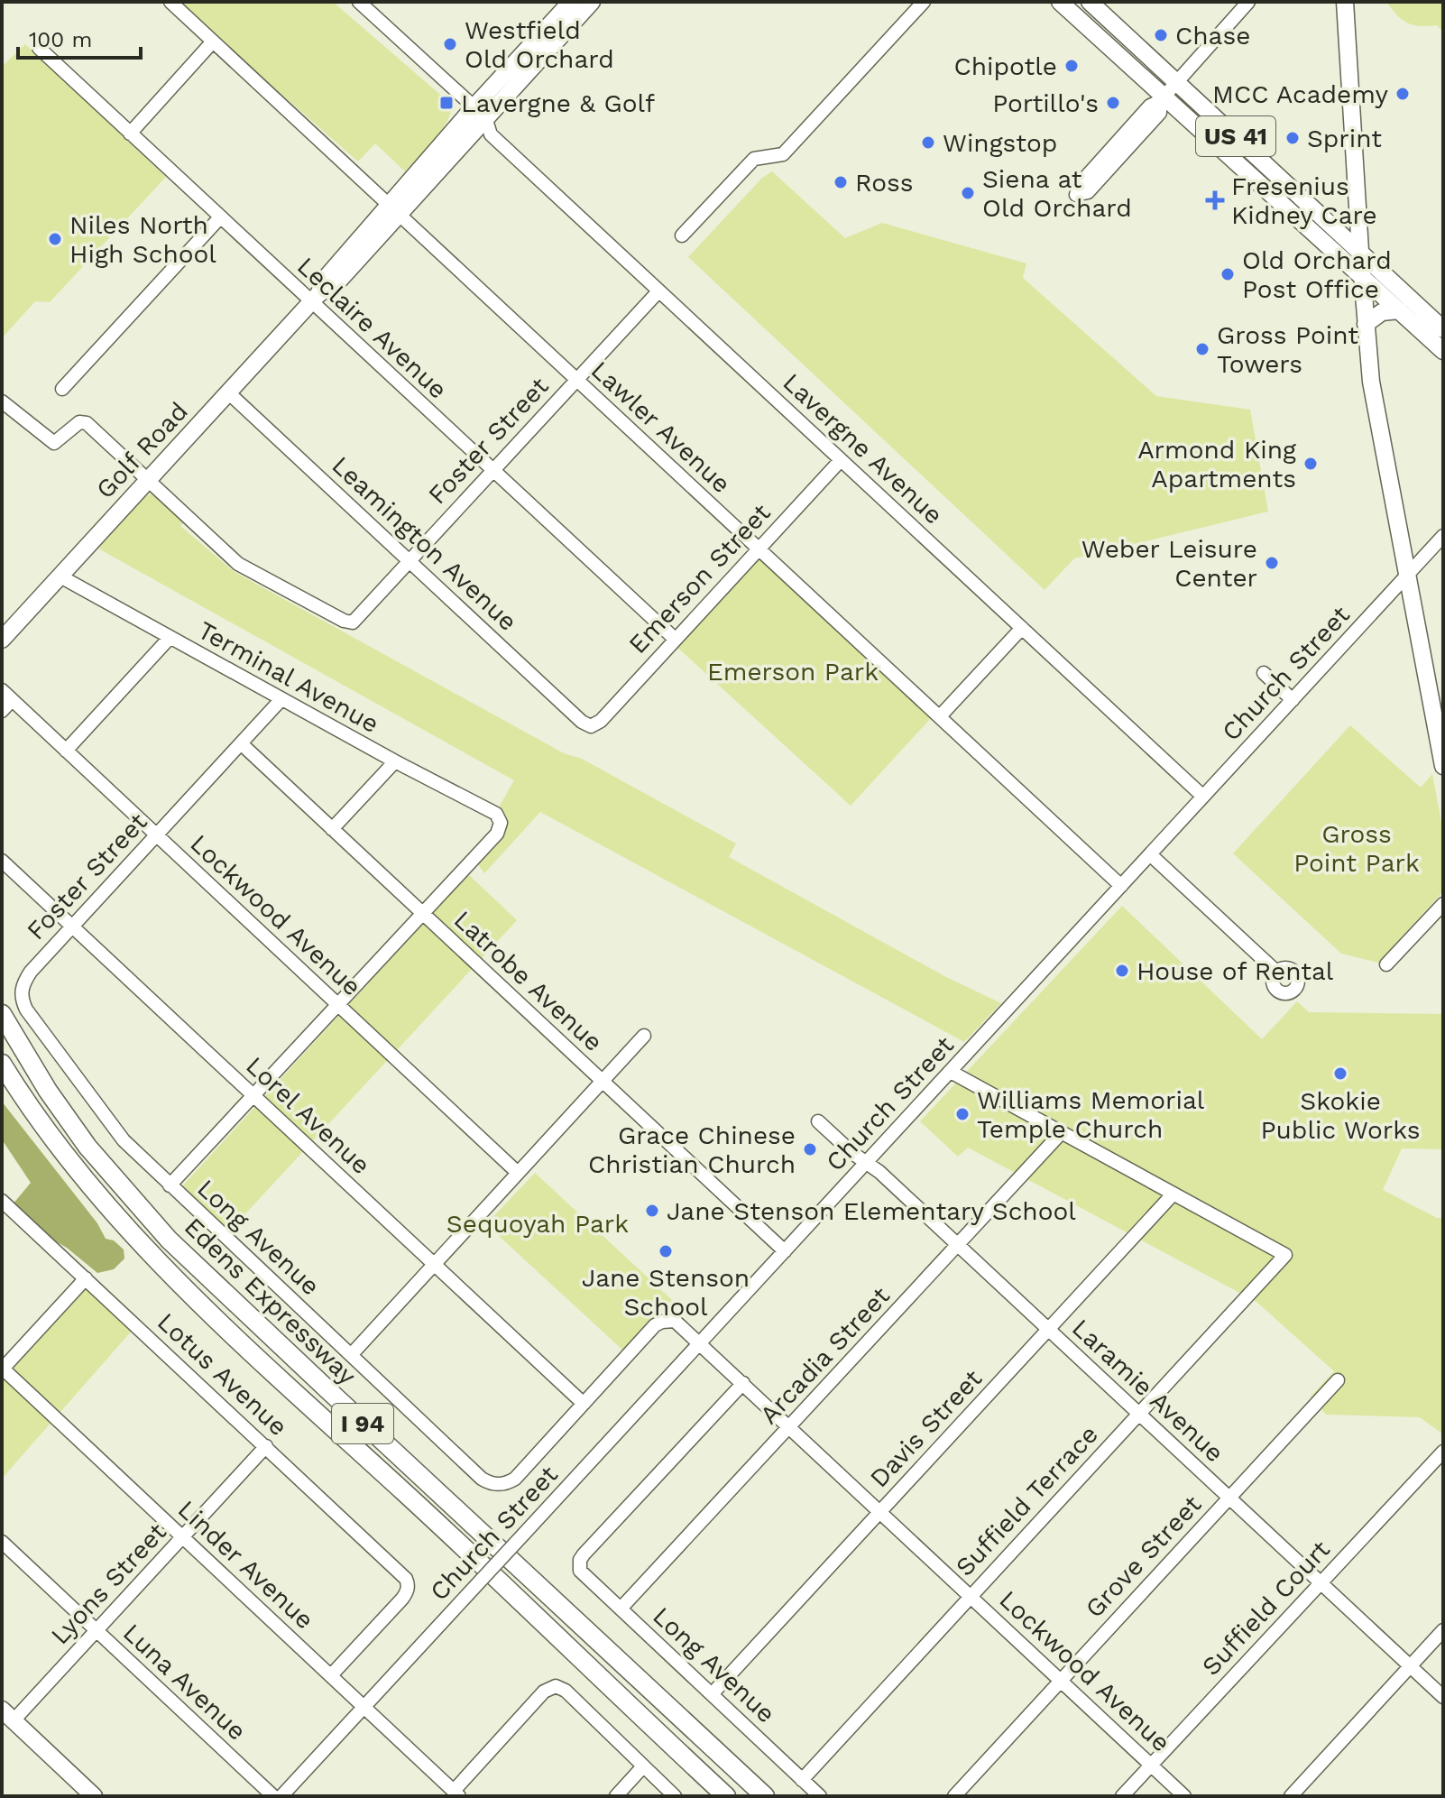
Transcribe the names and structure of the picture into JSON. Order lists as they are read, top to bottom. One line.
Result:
{"streets":{"highway":["Edens Expressway","I 94"],"main road":["US 41","Golf Road"],"street":["Leclaire Avenue","Lawler Avenue","Foster Street","Lavergne Avenue","Leamington Avenue","Emerson Street","Church Street","Terminal Avenue","Lockwood Avenue","Latrobe Avenue","Lorel Avenue","Long Avenue","Arcadia Street","Lotus Avenue","Laramie Avenue","Davis Street","Suffield Terrace","Grove Street","Linder Avenue","Lyons Street","Suffield Court","Luna Avenue"]},"crossings":[["Leclaire Avenue","Foster Street"],["Leclaire Avenue","Golf Road"],["Leclaire Avenue","Emerson Street"],["Lawler Avenue","Foster Street"],["Lawler Avenue","Golf Road"],["Lawler Avenue","Emerson Street"],["Lawler Avenue","Church Street"],["Foster Street","Lavergne Avenue"],["Foster Street","Golf Road"],["Foster Street","Leamington Avenue"],["Foster Street","Terminal Avenue"],["Foster Street","Lockwood Avenue"],["Foster Street","Latrobe Avenue"],["Foster Street","Lorel Avenue"],["Foster Street","Long Avenue"],["Lavergne Avenue","Golf Road"],["Lavergne Avenue","Emerson Street"],["Lavergne Avenue","Church Street"],["Golf Road","Leamington Avenue"],["Golf Road","Terminal Avenue"],["Leamington Avenue","Emerson Street"],["Church Street","Lockwood Avenue"],["Church Street","Latrobe Avenue"],["Church Street","Laramie Avenue"],["Church Street","Linder Avenue"],["Terminal Avenue","Latrobe Avenue"],["Lockwood Avenue","Lorel Avenue"],["Lockwood Avenue","Long Avenue"],["Lockwood Avenue","Arcadia Street"],["Lockwood Avenue","Davis Street"],["Lockwood Avenue","Suffield Terrace"],["Lockwood Avenue","Grove Street"],["Lockwood Avenue","Suffield Court"],["Lorel Avenue","Long Avenue"],["Long Avenue","Arcadia Street"],["Long Avenue","Davis Street"],["Long Avenue","Suffield Terrace"],["Arcadia Street","Laramie Avenue"],["Lotus Avenue","Linder Avenue"],["Lotus Avenue","Lyons Street"],["Laramie Avenue","Davis Street"],["Laramie Avenue","Suffield Terrace"],["Laramie Avenue","Grove Street"],["Laramie Avenue","Suffield Court"],["Davis Street","Suffield Terrace"],["Linder Avenue","Lyons Street"],["Lyons Street","Luna Avenue"]],"parks":["Emerson Park","Gross Point Park","Sequoyah Park"],"places":{"other":["Chase","Westfield Old Orchard","Chipotle","MCC Academy","Portillo's","Sprint","Wingstop","Ross","Siena at Old Orchard","Niles North High School","Old Orchard Post Office","Gross Point Towers","Armond King Apartments","Weber Leisure Center","House of Rental","Skokie Public Works","Williams Memorial Temple Church","Grace Chinese Christian Church","Jane Stenson Elementary School","Jane Stenson School"],"transit":["Lavergne & Golf"],"health":["Fresenius Kidney Care"]},"scale_bar":"100 m"}
